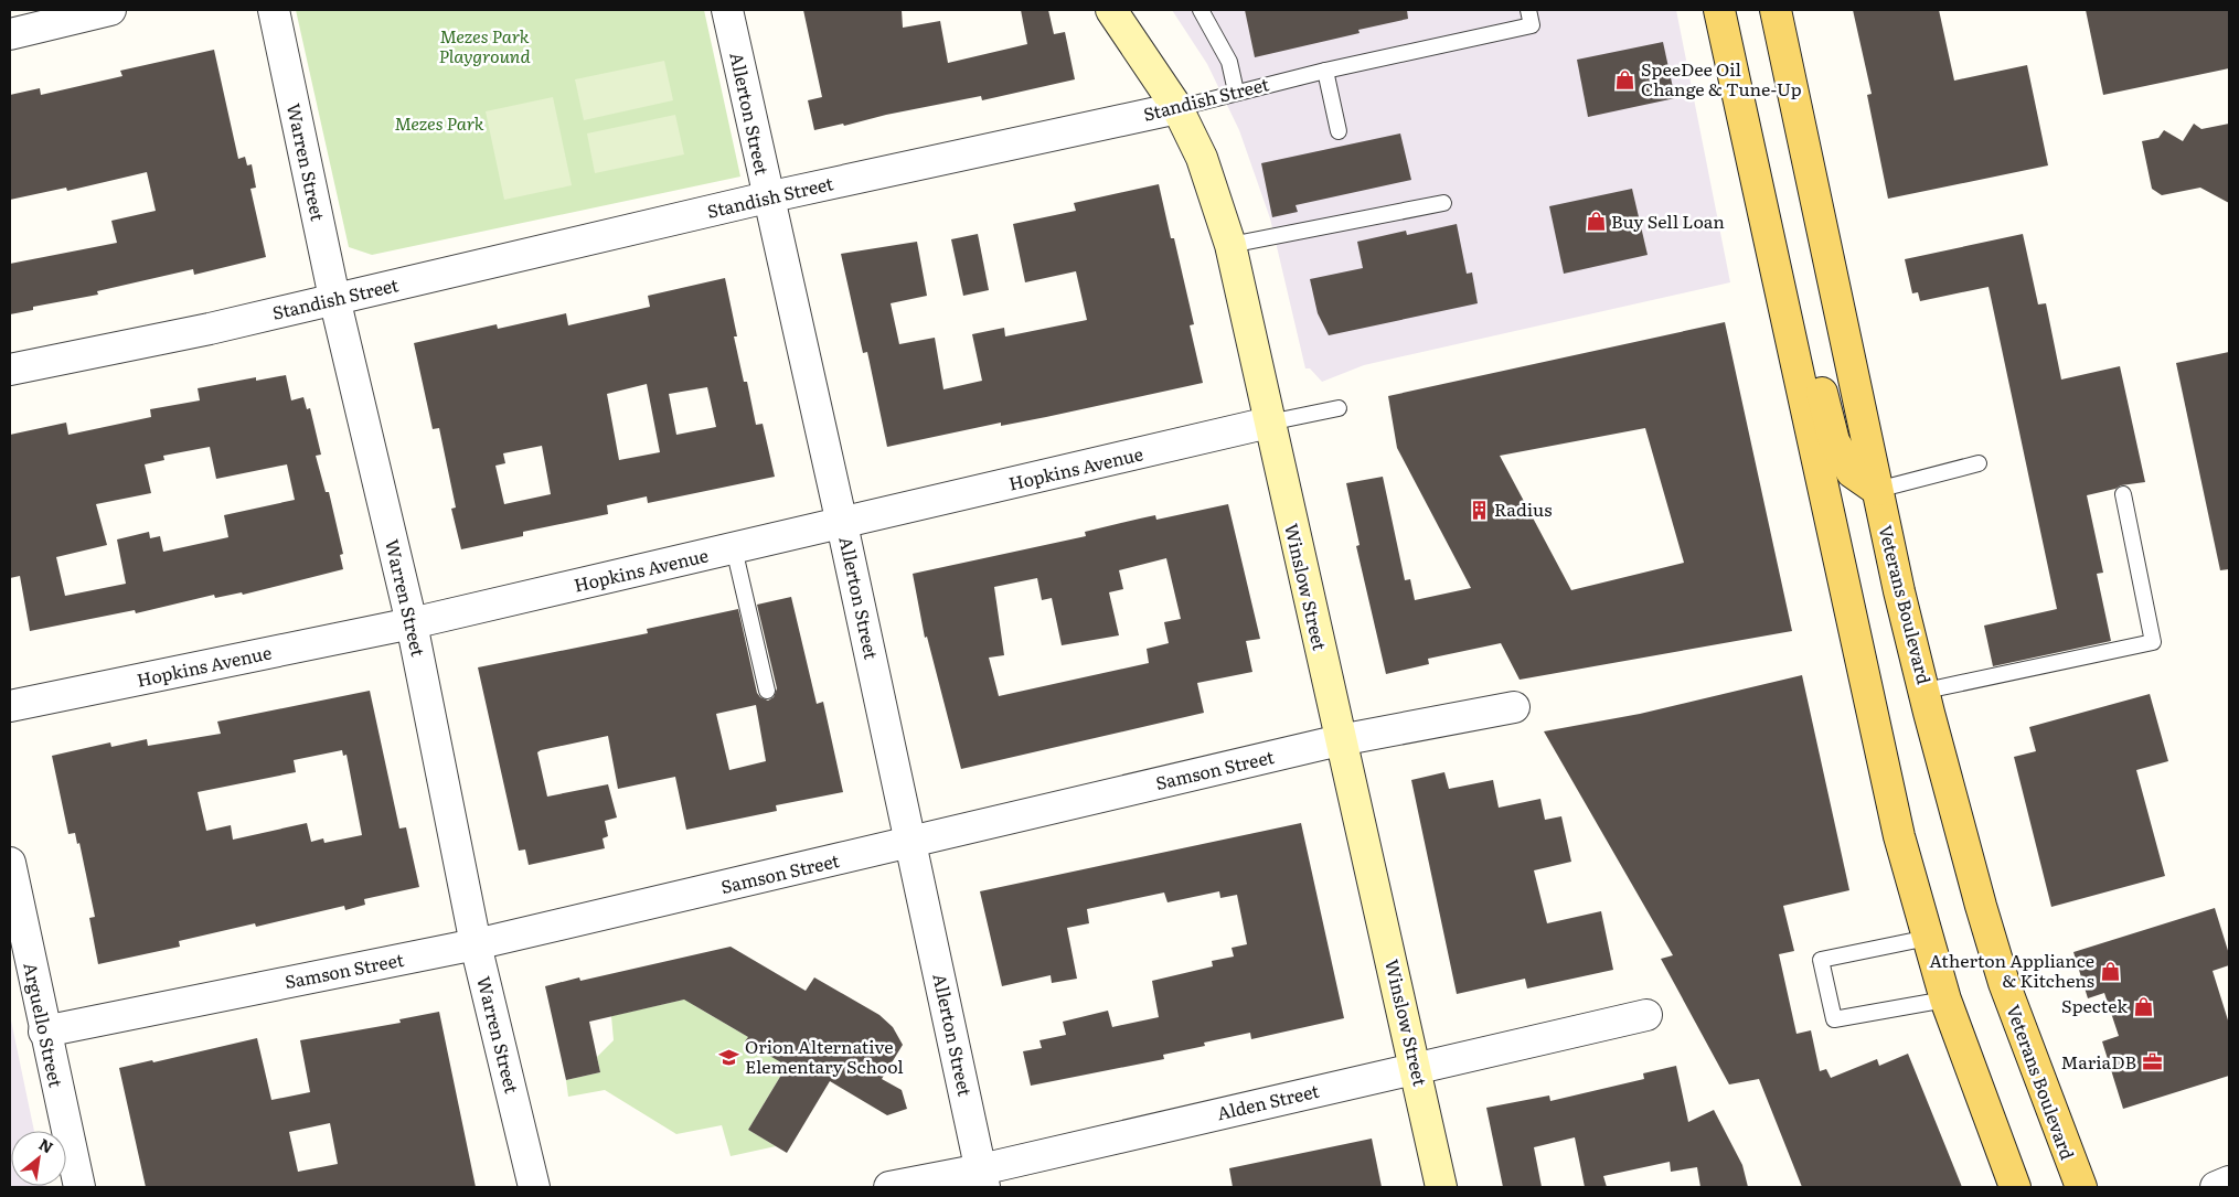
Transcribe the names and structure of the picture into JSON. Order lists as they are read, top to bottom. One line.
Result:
{"streets":{"main road":["Veterans Boulevard"],"street":["Standish Street","Allerton Street","Warren Street","Hopkins Avenue","Winslow Street","Samson Street","Arguello Street","Alden Street"]},"crossings":[["Standish Street","Allerton Street"],["Standish Street","Warren Street"],["Standish Street","Winslow Street"],["Allerton Street","Hopkins Avenue"],["Allerton Street","Samson Street"],["Allerton Street","Alden Street"],["Warren Street","Hopkins Avenue"],["Warren Street","Samson Street"],["Hopkins Avenue","Winslow Street"],["Winslow Street","Samson Street"],["Winslow Street","Alden Street"],["Samson Street","Arguello Street"]],"parks":["Mezes Park Playground","Mezes Park"],"places":{"shop":["SpeeDee Oil Change & Tune-Up","Buy Sell Loan","Atherton Appliance & Kitchens","Spectek"],"building":["Radius"],"school or university":["Orion Alternative Elementary School"],"office":["MariaDB"]},"north":"top right"}
